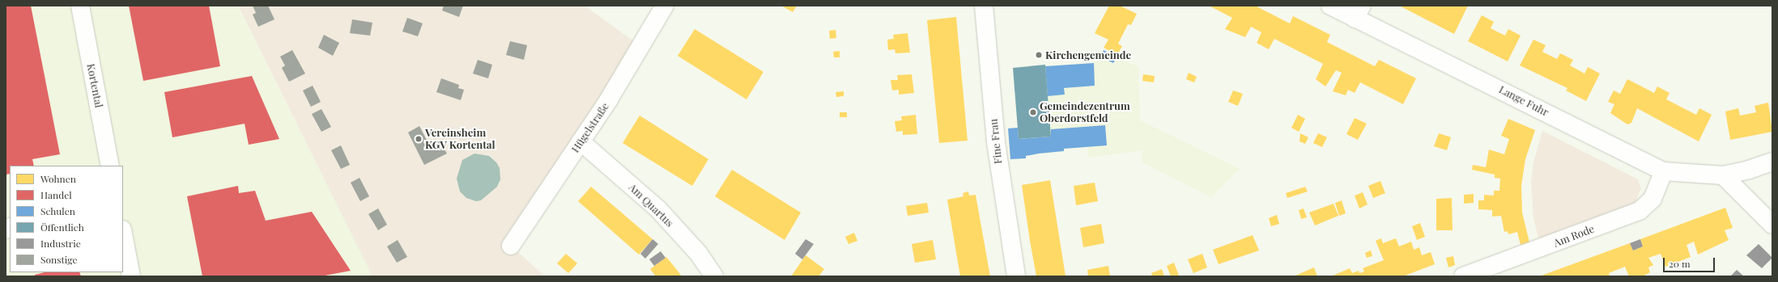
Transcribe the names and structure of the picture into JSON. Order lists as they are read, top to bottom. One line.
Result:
{"streets":{"street":["Kortental","Lange Fuhr","Hügelstraße","Fine Frau","Am Quartus","Am Rode"]},"crossings":[["Lange Fuhr","Am Rode"],["Hügelstraße","Am Quartus"]],"places":["Kirchengemeinde","Gemeindezentrum Oberdorstfeld","Vereinsheim KGV Kortental"],"legend":["Wohnen","Handel","Schulen","Öffentlich","Industrie","Sonstige"],"scale_bar":"20 m"}
